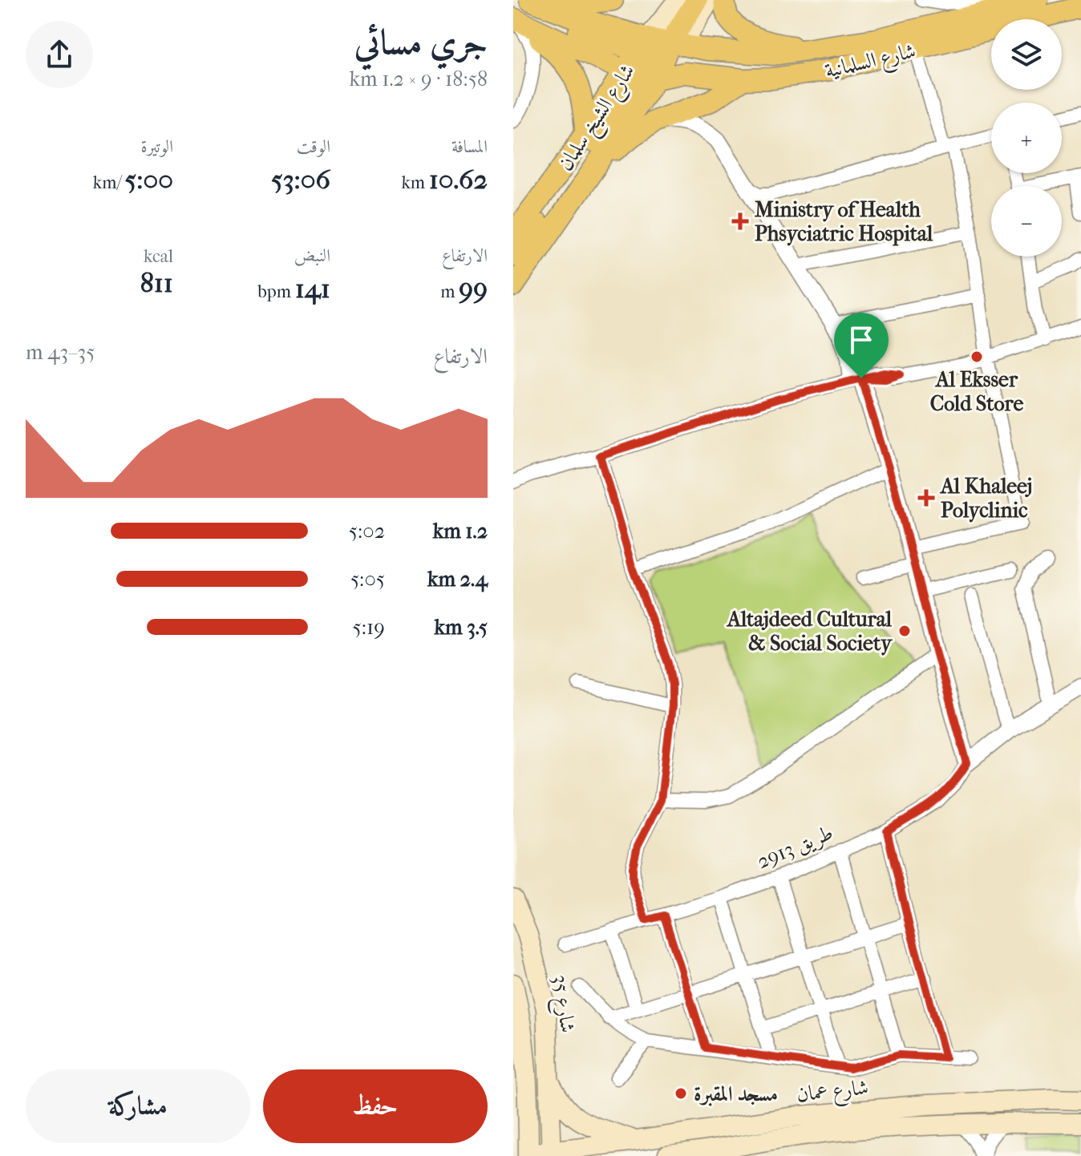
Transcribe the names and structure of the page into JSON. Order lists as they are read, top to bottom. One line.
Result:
{"streets":{"main road":["شارع السلمانية","شارع الشيخ سلمان","شارع 35","شارع عمان"],"street":["طريق 2913"]},"crossings":[["شارع السلمانية","شارع الشيخ سلمان"],["شارع 35","شارع عمان"]],"places":{"health":["Ministry of Health Phsyciatric Hospital","Al Khaleej Polyclinic"],"other":["Al Eksser Cold Store","Altajdeed Cultural & Social Society","مسجد المقبرة"]},"page":{"heading":["جري مسائي","18:58 · 9 × 1.2 km"],"map_buttons":["+","−"],"stats":[["المسافة","10.62 km"],["الوقت","53:06"],["الوتيرة","5:00 /km"],["الارتفاع","99 m"],["النبض","141 bpm"],["kcal","811"]],"chart":["الارتفاع","35–43 m"],"list":[{"name":"1.2 km","note":"5:02"},{"name":"2.4 km","note":"5:05"},{"name":"3.5 km","note":"5:19"}],"buttons":["حفظ","مشاركة"]}}
